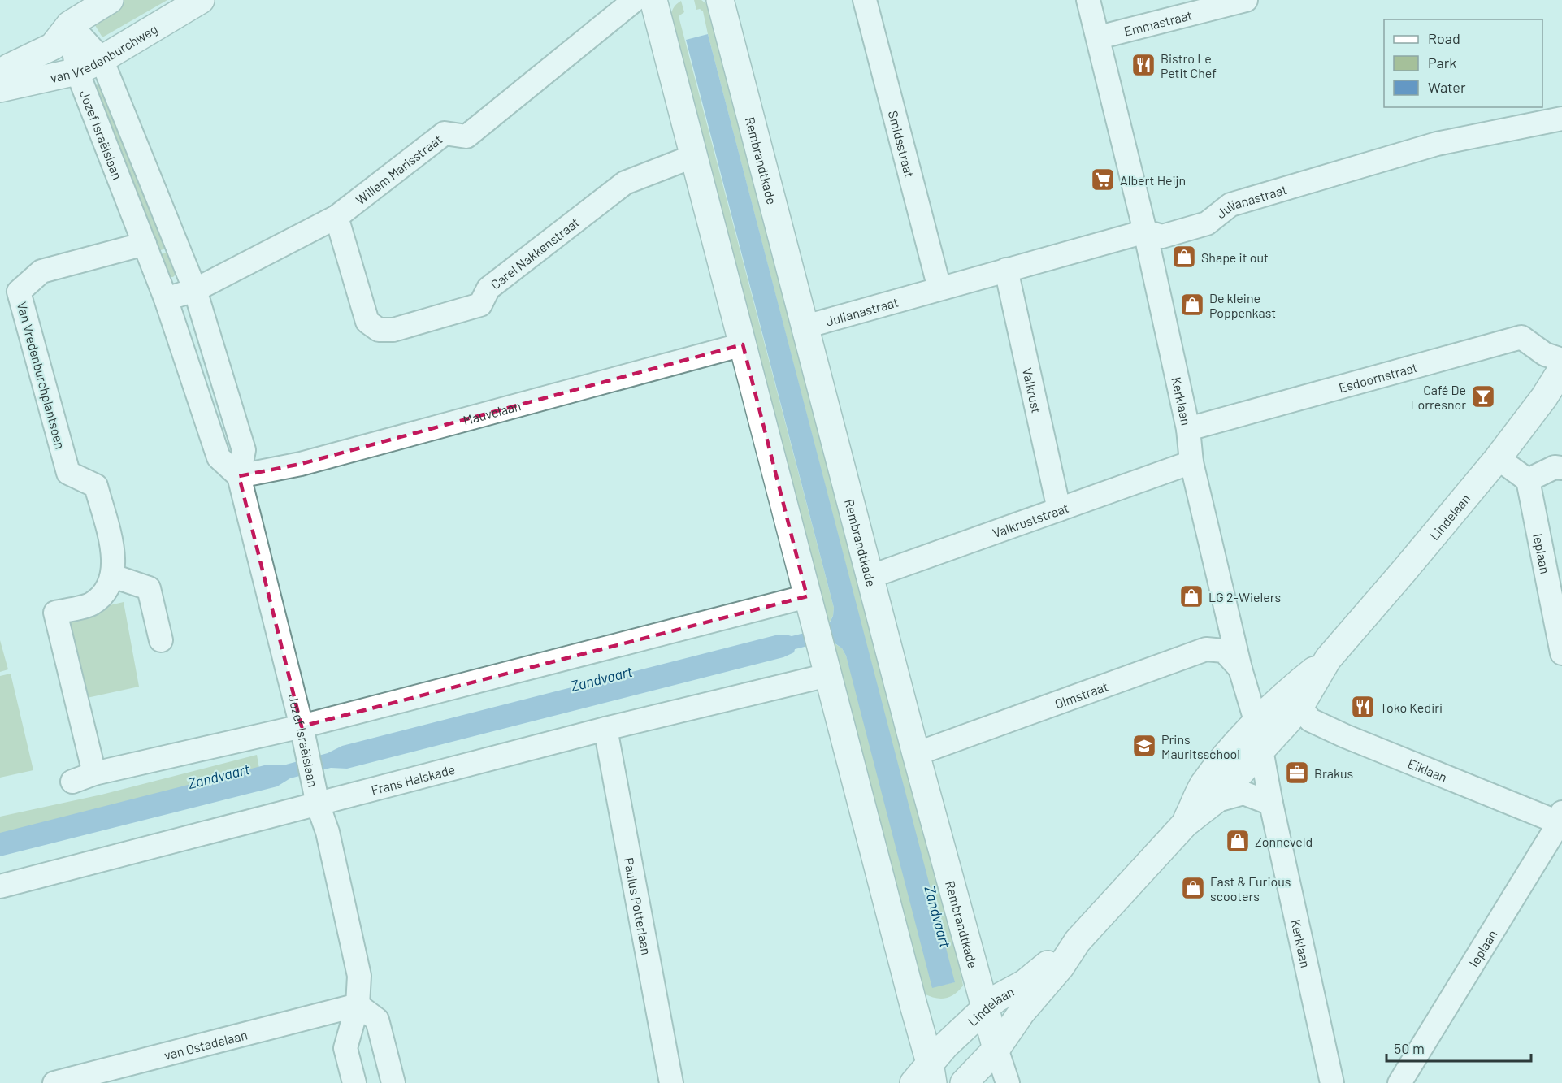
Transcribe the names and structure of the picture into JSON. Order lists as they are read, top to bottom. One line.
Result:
{"streets":{"street":["Emmastraat","van Vredenburchweg","Jozef Israëlslaan","Smidsstraat","Rembrandtkade","Willem Marisstraat","Julianastraat","Carel Nakkenstraat","Van Vredenburchplantsoen","Esdoornstraat","Valkrust","Kerklaan","Mauvelaan","Lindelaan","Valkruststraat","Ieplaan","Olmstraat","Eiklaan","Frans Halskade","Paulus Potterlaan","van Ostadelaan"]},"crossings":[["Emmastraat","Kerklaan"],["van Vredenburchweg","Jozef Israëlslaan"],["Jozef Israëlslaan","Willem Marisstraat"],["Jozef Israëlslaan","Van Vredenburchplantsoen"],["Jozef Israëlslaan","Mauvelaan"],["Jozef Israëlslaan","Frans Halskade"],["Jozef Israëlslaan","van Ostadelaan"],["Smidsstraat","Julianastraat"],["Rembrandtkade","Julianastraat"],["Rembrandtkade","Lindelaan"],["Rembrandtkade","Valkruststraat"],["Rembrandtkade","Olmstraat"],["Willem Marisstraat","Carel Nakkenstraat"],["Julianastraat","Valkrust"],["Julianastraat","Kerklaan"],["Esdoornstraat","Kerklaan"],["Valkrust","Valkruststraat"],["Kerklaan","Lindelaan"],["Kerklaan","Valkruststraat"],["Kerklaan","Olmstraat"],["Lindelaan","Eiklaan"],["Ieplaan","Eiklaan"],["Frans Halskade","Paulus Potterlaan"]],"water":["Zandvaart"],"places":{"restaurant":["Bistro Le Petit Chef","Toko Kediri"],"supermarket":["Albert Heijn"],"shop":["Shape it out","De kleine Poppenkast","LG 2-Wielers","Zonneveld","Fast & Furious scooters"],"bar":["Café De Lorresnor"],"school or university":["Prins Mauritsschool"],"office":["Brakus"]},"legend":["Road","Park","Water"],"scale_bar":"50 m"}
